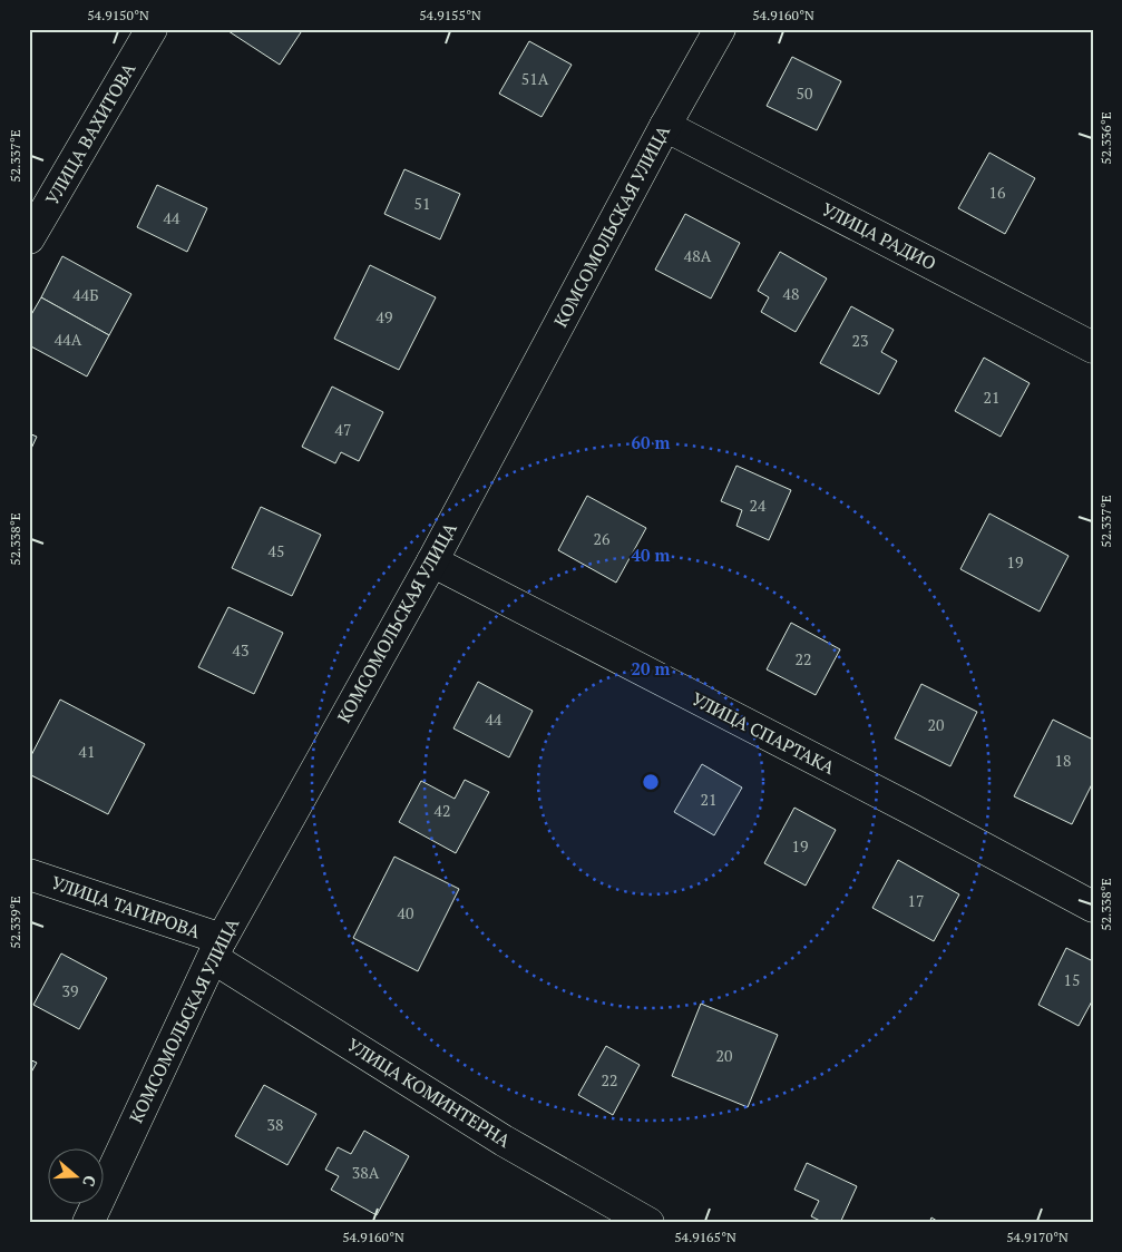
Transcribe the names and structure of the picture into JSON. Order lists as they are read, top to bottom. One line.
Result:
{"streets":{"street":["УЛИЦА ВАХИТОВА","КОМСОМОЛЬСКАЯ УЛИЦА","УЛИЦА РАДИО","УЛИЦА СПАРТАКА","УЛИЦА ТАГИРОВА","УЛИЦА КОМИНТЕРНА"]},"crossings":[["КОМСОМОЛЬСКАЯ УЛИЦА","УЛИЦА РАДИО"],["КОМСОМОЛЬСКАЯ УЛИЦА","УЛИЦА СПАРТАКА"],["КОМСОМОЛЬСКАЯ УЛИЦА","УЛИЦА ТАГИРОВА"],["КОМСОМОЛЬСКАЯ УЛИЦА","УЛИЦА КОМИНТЕРНА"],["УЛИЦА ТАГИРОВА","УЛИЦА КОМИНТЕРНА"]],"house_numbers":["51А","50","16","51","44","48А","48","44Б","49","44А","23","21","47","24","26","45","19","43","22","44","20","41","18","21","42","19","17","40","15","39","20","22","38","38А"],"north":"right","coordinates":["54.9150°N","54.9155°N","54.9160°N","52.336°E","52.337°E","52.338°E","52.339°E","54.9165°N","54.9170°N"],"rings":["60 m","40 m","20 m"]}
